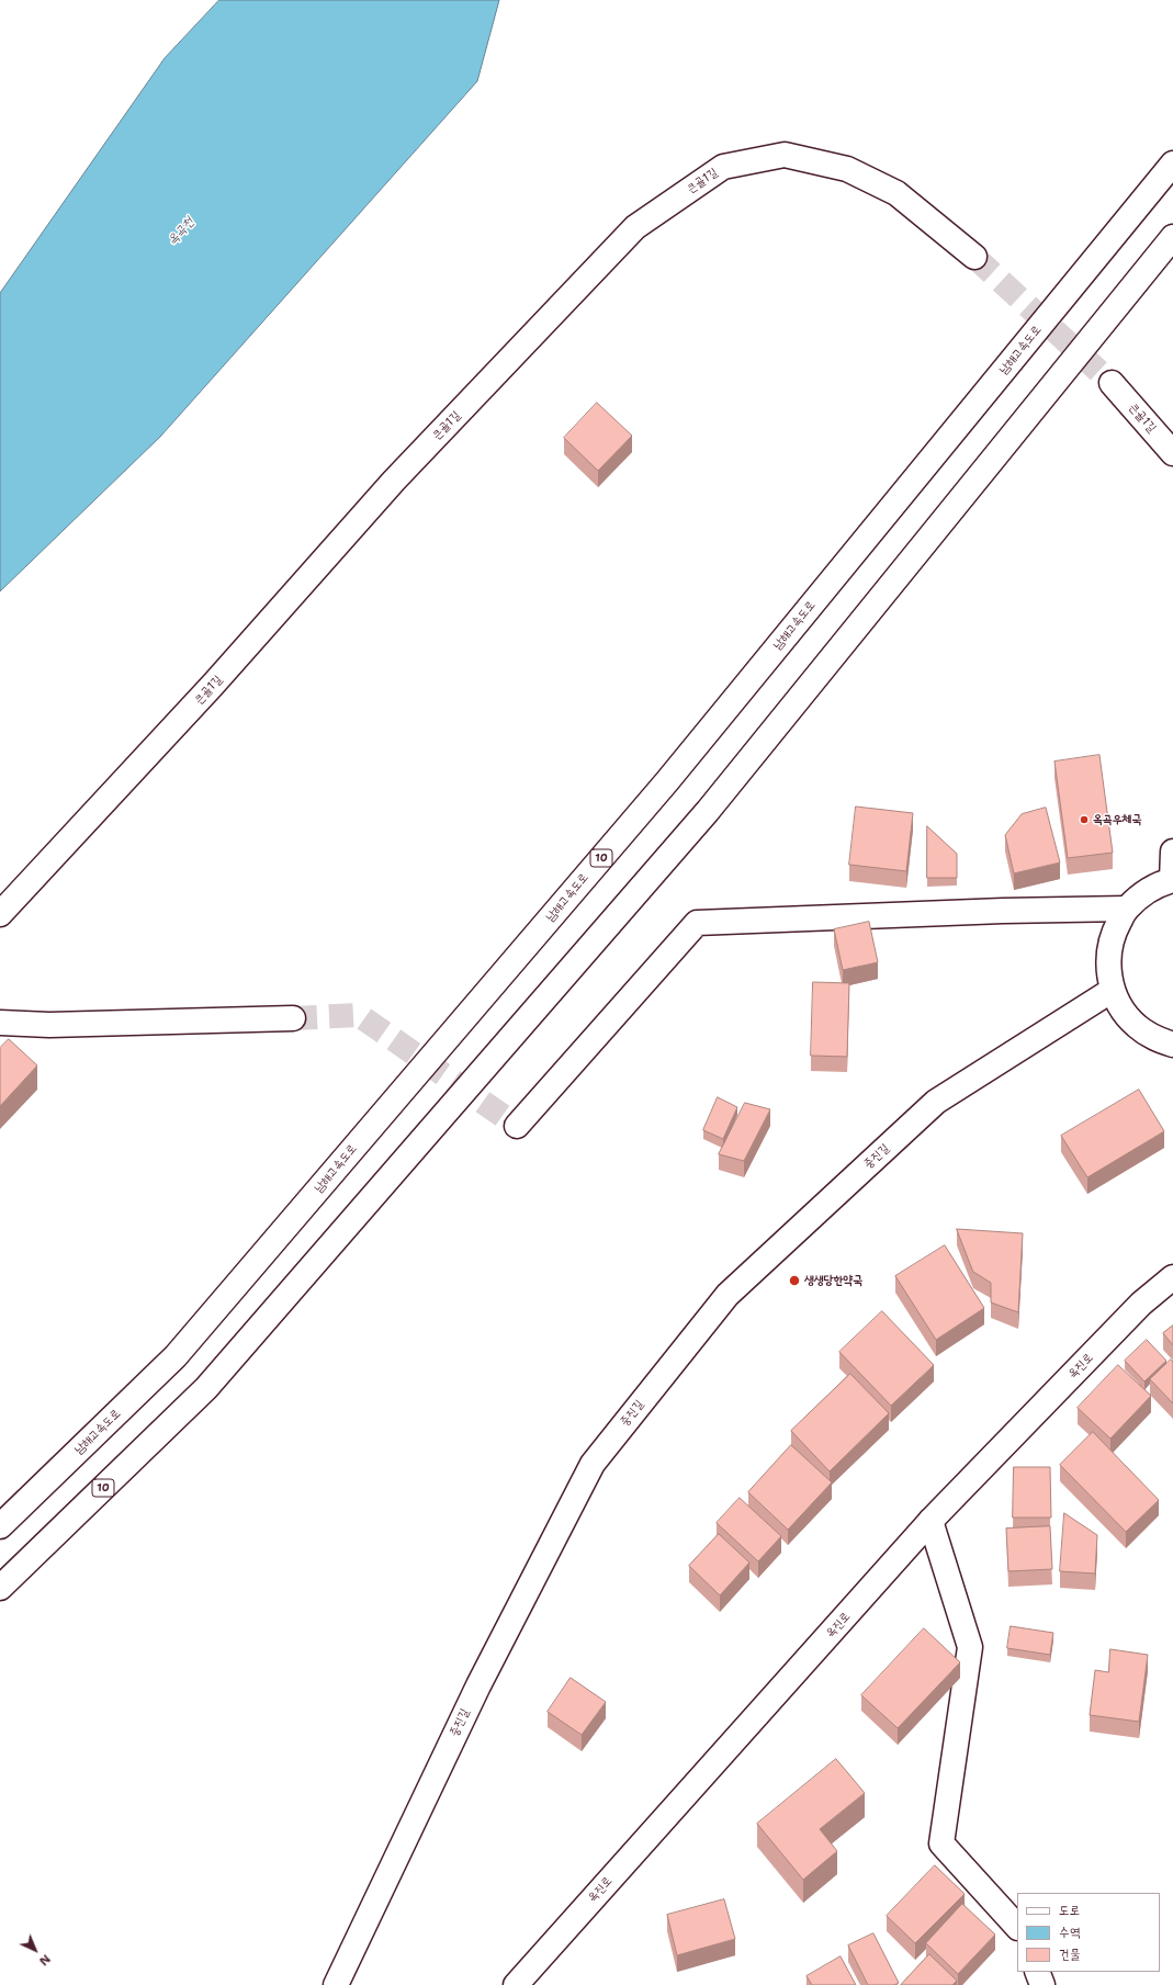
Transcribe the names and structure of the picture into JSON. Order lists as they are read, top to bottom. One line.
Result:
{"streets":{"main road":["큰골1길","남해고속도로","10","중진길","옥진로"]},"water":["옥곡천"],"places":["옥곡우체국","생생당한약국"],"legend":["도로","수역","건물"],"north":"bottom right"}
